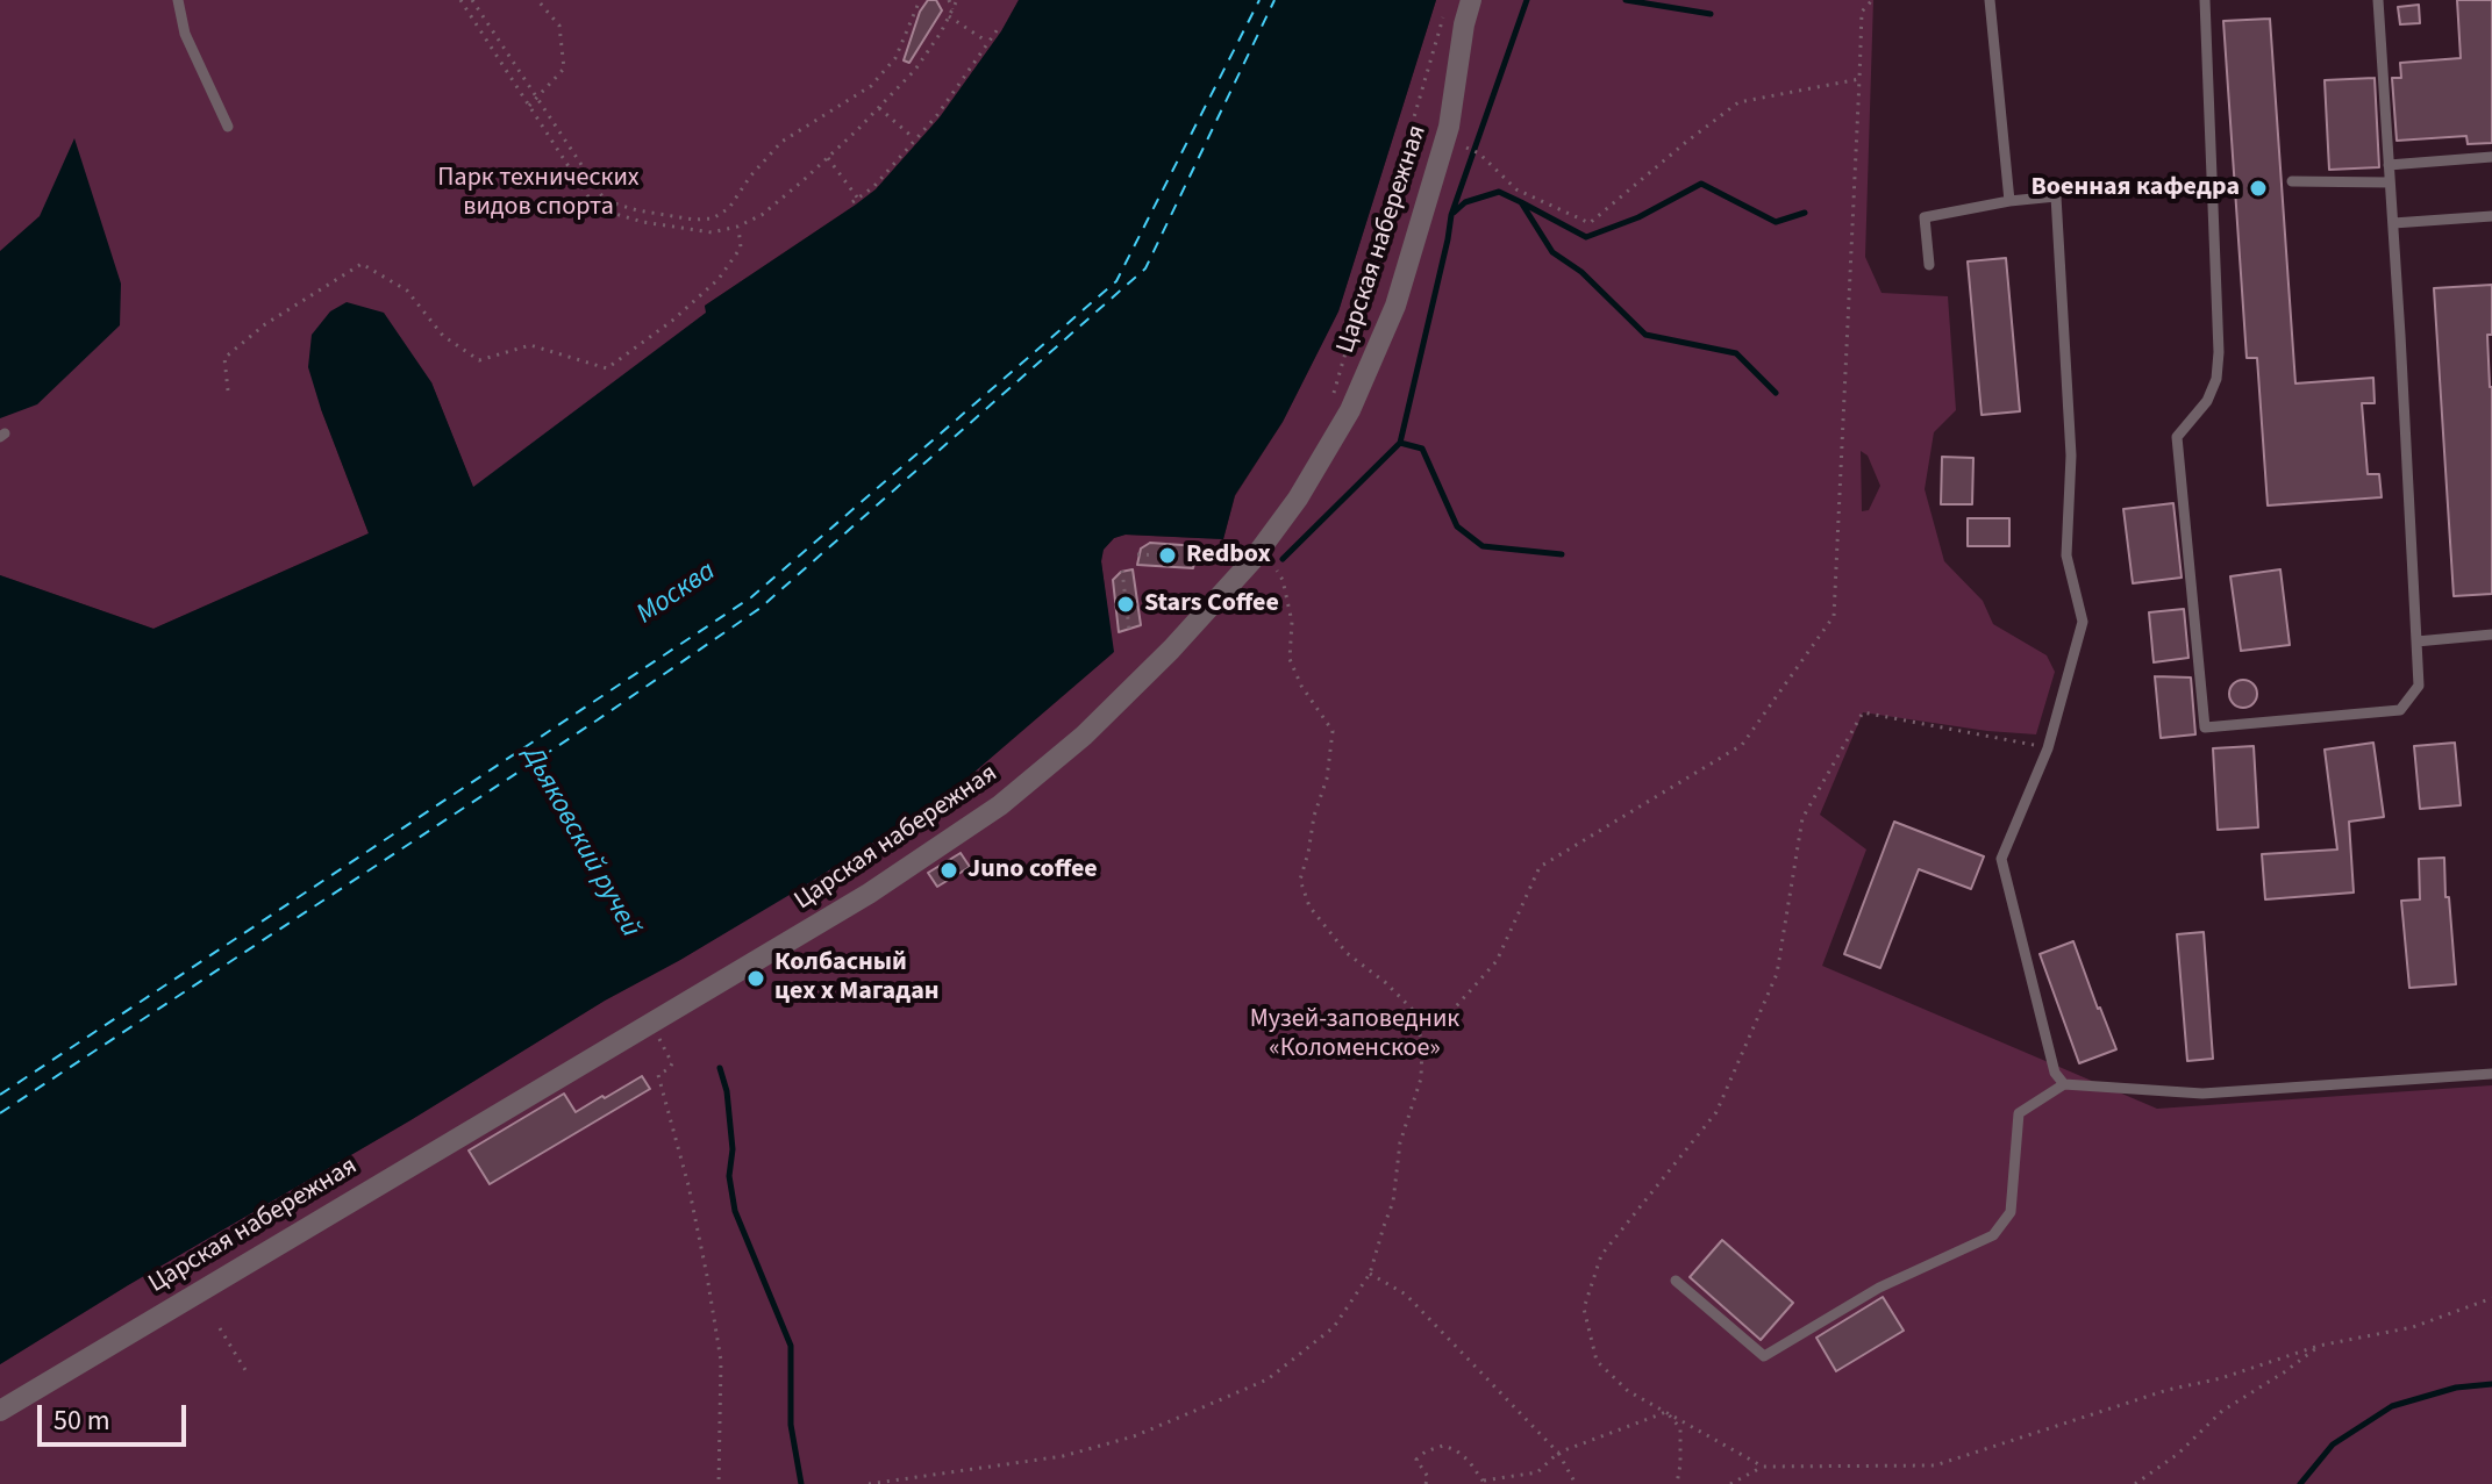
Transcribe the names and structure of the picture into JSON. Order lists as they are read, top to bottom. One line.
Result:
{"streets":{"street":["Царская набережная"]},"water":["Москва","Дьяковский ручей"],"parks":["Парк технических видов спорта","Музей-заповедник «Коломенское»"],"places":["Военная кафедра","Redbox","Stars Coffee","Juno coffee","Колбасный цех x Магадан"],"scale_bar":"50 m"}
